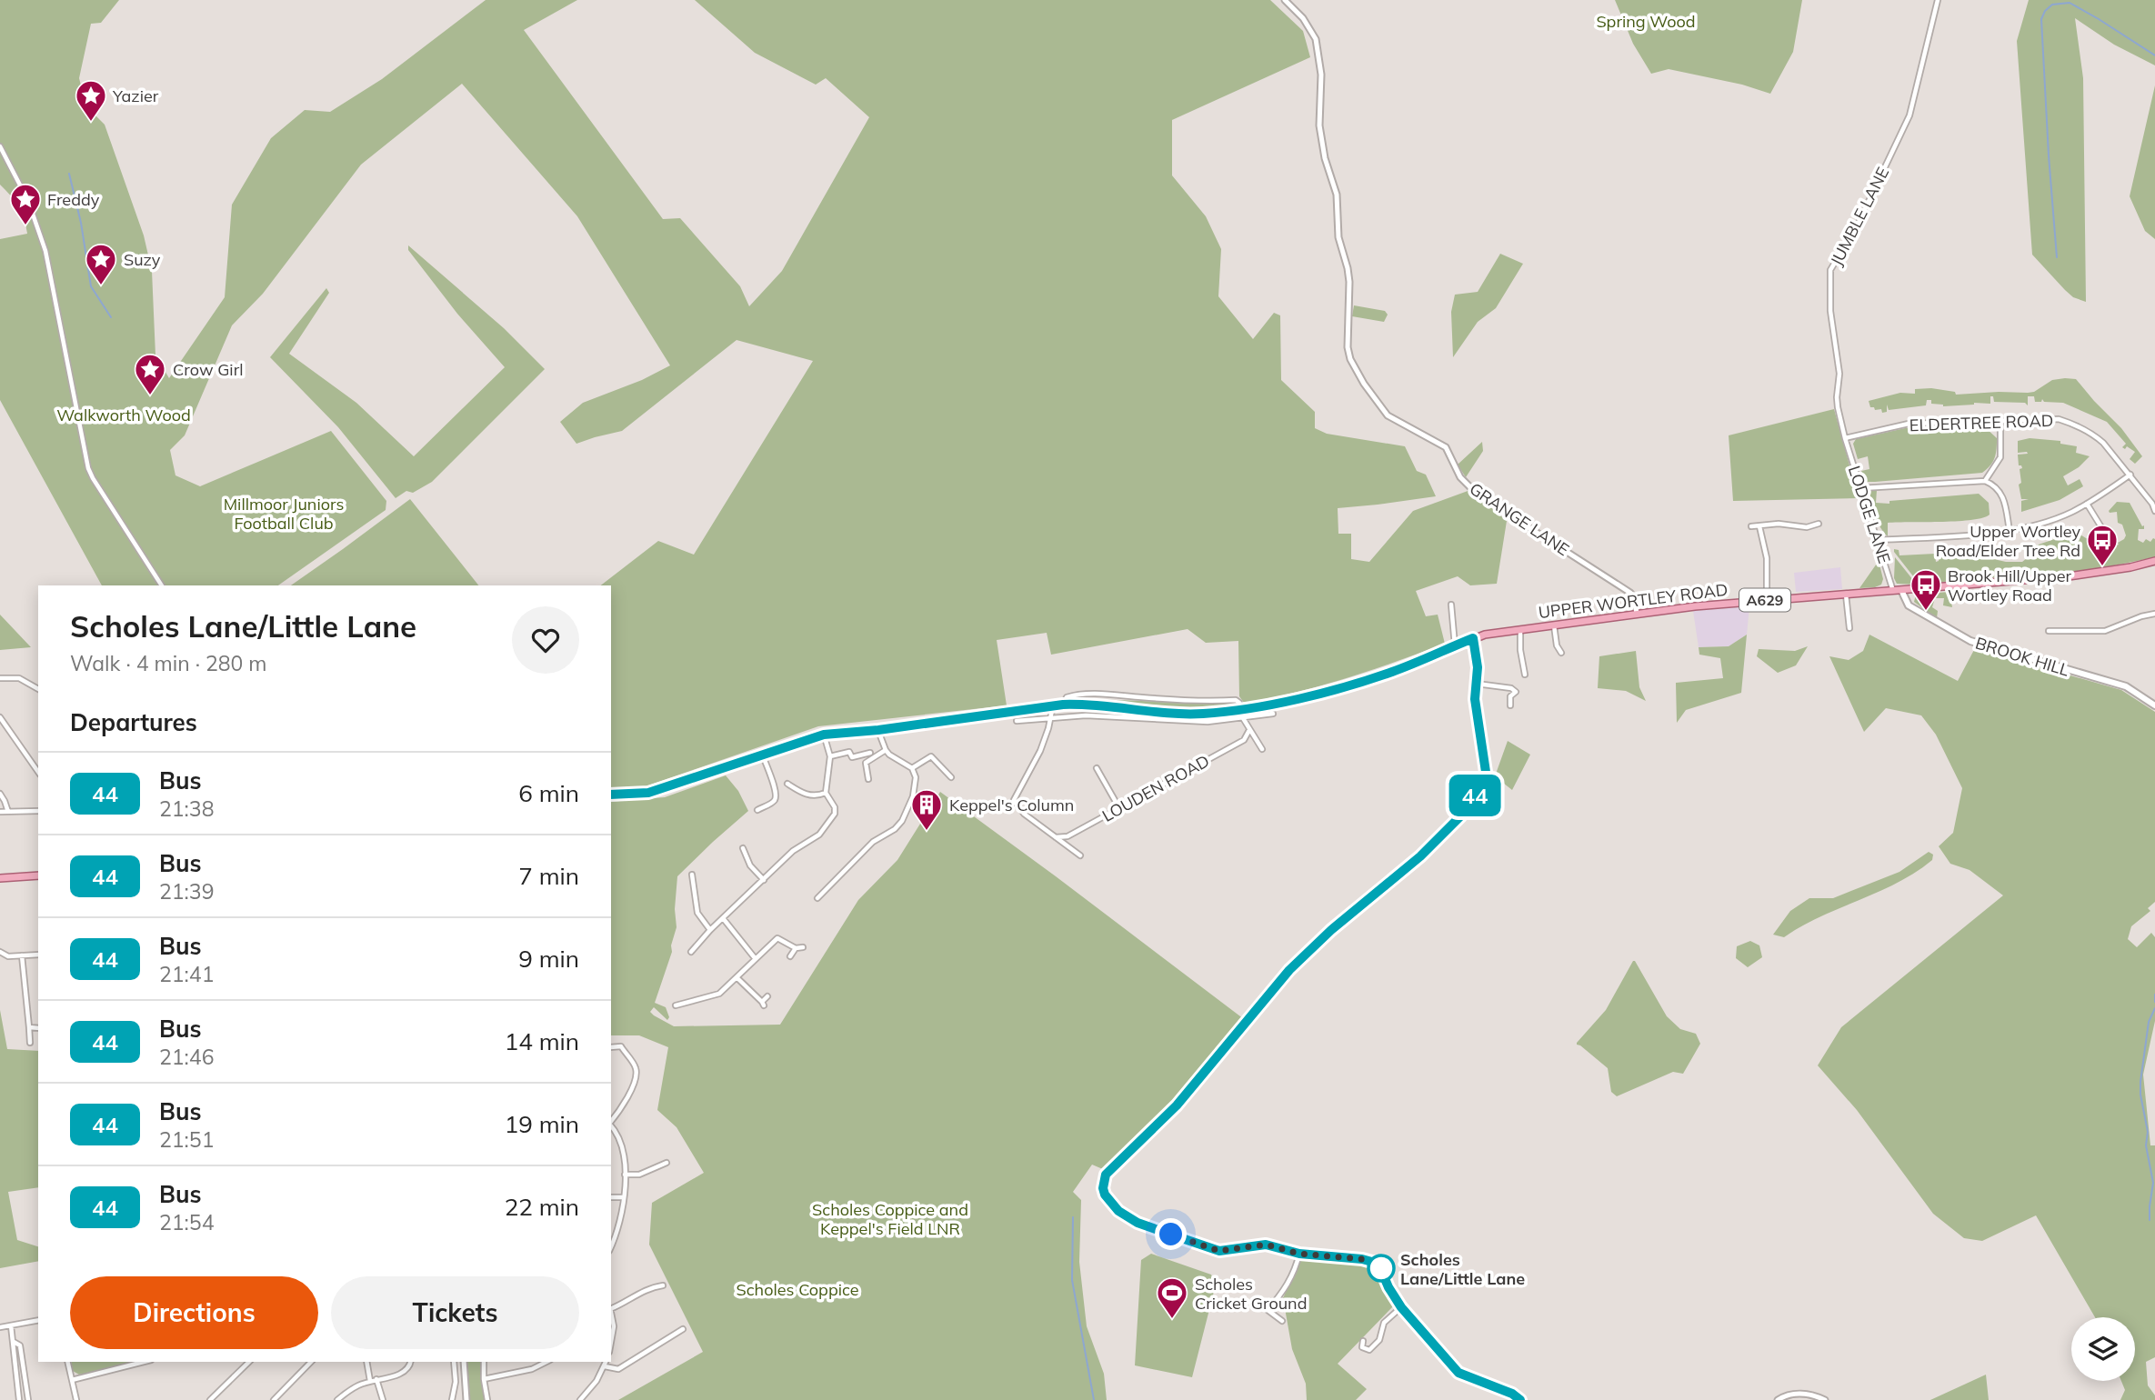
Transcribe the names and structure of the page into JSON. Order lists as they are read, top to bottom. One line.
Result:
{"streets":{"main road":["A629","UPPER WORTLEY ROAD","BROOK HILL"],"street":["JUMBLE LANE","ELDERTREE ROAD","LODGE LANE","GRANGE LANE","LOUDEN ROAD"]},"crossings":[["JUMBLE LANE","ELDERTREE ROAD"],["JUMBLE LANE","LODGE LANE"],["ELDERTREE ROAD","LODGE LANE"],["LODGE LANE","UPPER WORTLEY ROAD"],["LODGE LANE","BROOK HILL"],["GRANGE LANE","UPPER WORTLEY ROAD"],["UPPER WORTLEY ROAD","BROOK HILL"]],"parks":["Spring Wood","Walkworth Wood","Millmoor Juniors Football Club","Scholes Coppice and Keppel's Field LNR","Scholes Coppice"],"places":{"place":["Yazier","Freddy","Suzy","Crow Girl"],"bus stop":["Upper Wortley Road/Elder Tree Rd","Brook Hill/Upper Wortley Road"],"building":["Keppel's Column"],"other":["Scholes Lane/Little Lane"],"sports":["Scholes Cricket Ground"]},"lines":["bus line 44"],"page":{"on_map":"44","heading":[["Scholes Lane/Little Lane","Walk · 4 min · 280 m"],"Departures"],"list":[{"mark":"44","name":"Bus","note":"21:38","value":"6 min"},{"mark":"44","name":"Bus","note":"21:39","value":"7 min"},{"mark":"44","name":"Bus","note":"21:41","value":"9 min"},{"mark":"44","name":"Bus","note":"21:46","value":"14 min"},{"mark":"44","name":"Bus","note":"21:51","value":"19 min"},{"mark":"44","name":"Bus","note":"21:54","value":"22 min"}],"buttons":["Directions","Tickets"]}}
